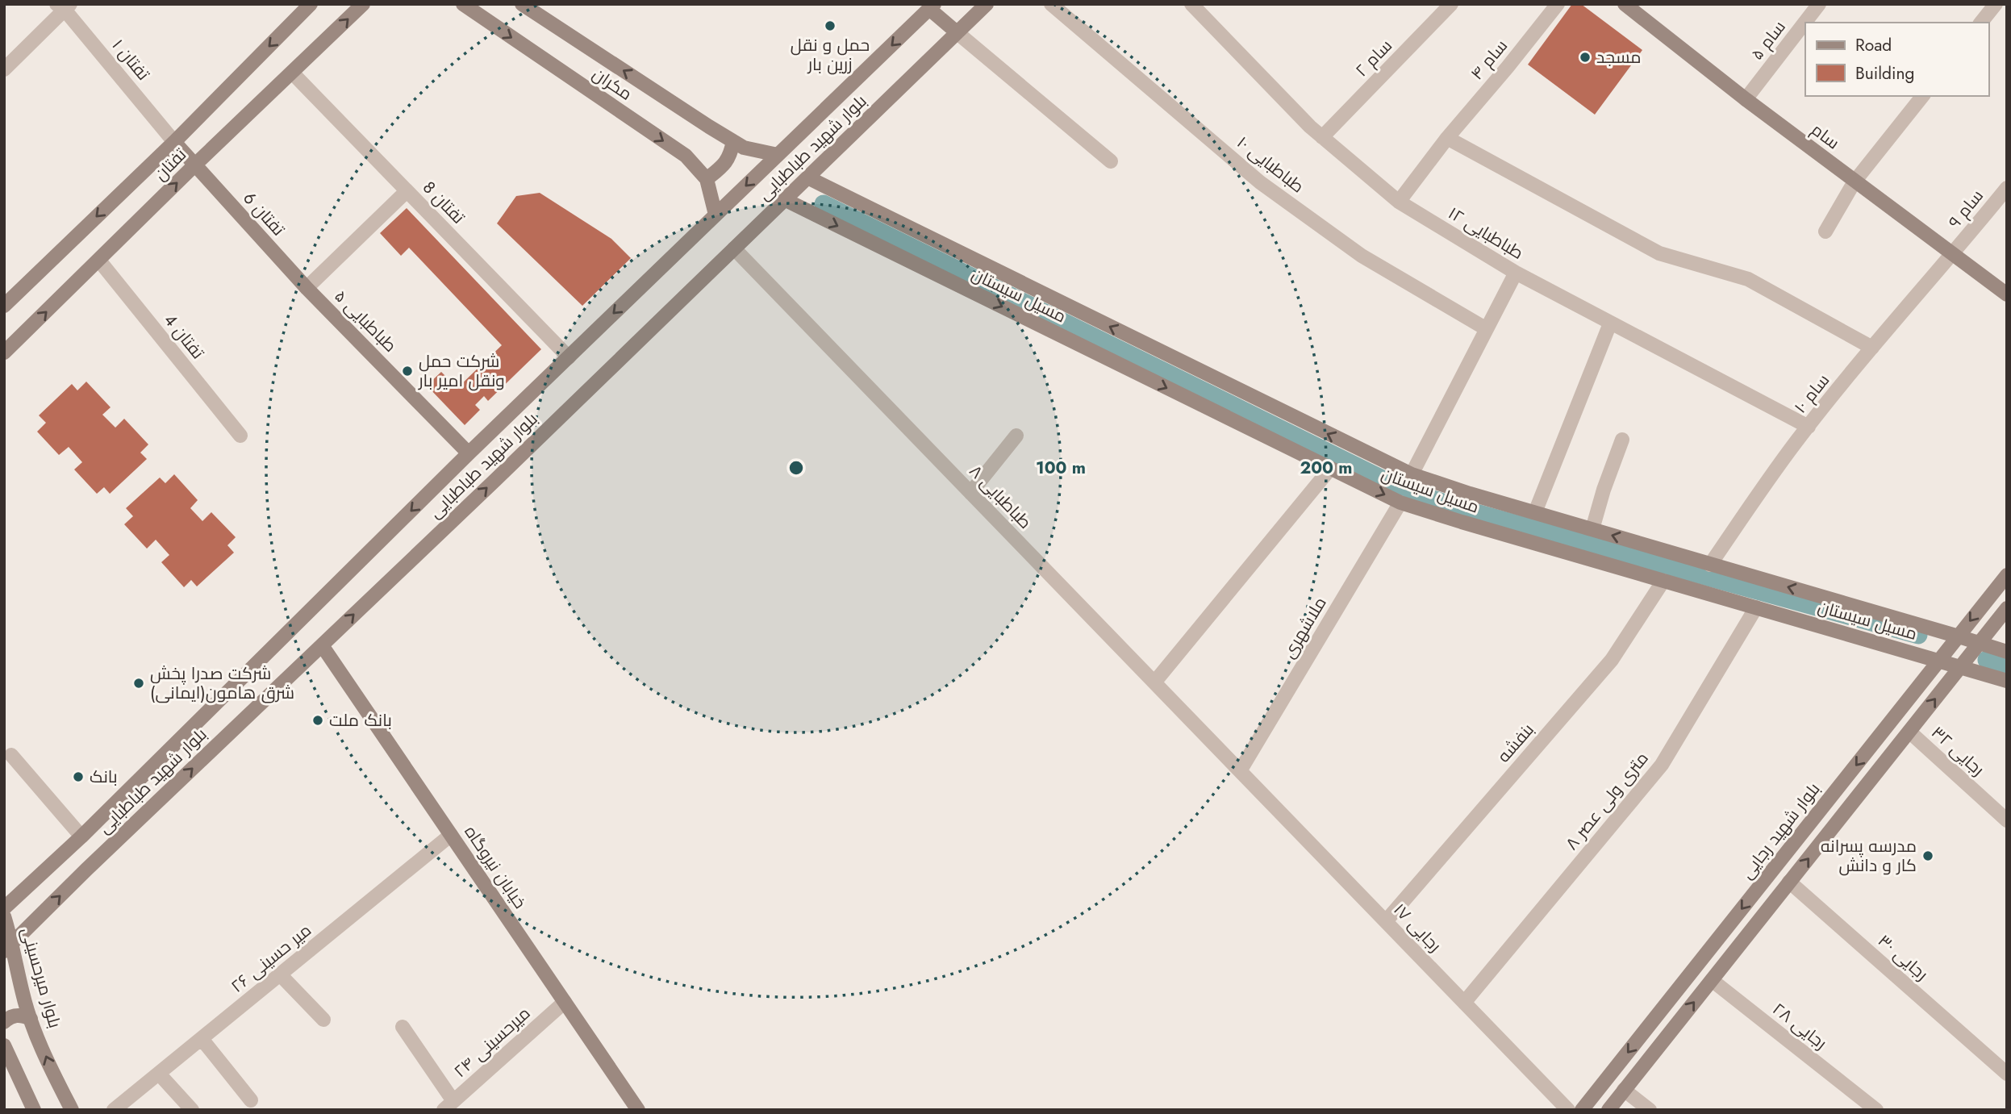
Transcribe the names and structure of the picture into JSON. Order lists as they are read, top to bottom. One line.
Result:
{"streets":{"street":["سام ۵","سام ۲","تفتان ۱","سام ۴","مکران","سام","بلوار شهید طباطبایی","تفتان","طباطبایی ۱۰","تفتان 8","سام ۹","تفتان 6","طباطبایی ۱۲","مسیل سیستان","طباطبایی ۵","تفتان 4","سام ۱۰","طباطبایی ۸","ملاشهری","بنفشه","رجایی ۳۲","۸ متری ولی عصر","بلوار شهید رجایی","خیابان نیروگاه","رجایی ۱۷","رجایی ۳۰","میر حسینی ۲۶","بلوار میرحسینی","رجایی ۲۸","میرحسینی ۲۴"]},"crossings":[["سام ۵","سام"],["سام ۲","طباطبایی ۱۲"],["تفتان ۱","تفتان"],["تفتان ۱","تفتان 6"],["سام ۴","طباطبایی ۱۲"],["مکران","بلوار شهید طباطبایی"],["سام","سام ۹"],["سام","سام ۱۰"],["بلوار شهید طباطبایی","تفتان 8"],["بلوار شهید طباطبایی","مسیل سیستان"],["بلوار شهید طباطبایی","طباطبایی ۵"],["بلوار شهید طباطبایی","طباطبایی ۸"],["بلوار شهید طباطبایی","خیابان نیروگاه"],["بلوار شهید طباطبایی","بلوار میرحسینی"],["تفتان","تفتان 8"],["تفتان","تفتان 6"],["تفتان","تفتان 4"],["سام ۹","سام ۱۰"],["تفتان 6","طباطبایی ۵"],["طباطبایی ۱۲","سام ۱۰"],["مسیل سیستان","سام ۱۰"],["مسیل سیستان","ملاشهری"],["مسیل سیستان","بنفشه"],["مسیل سیستان","۸ متری ولی عصر"],["مسیل سیستان","بلوار شهید رجایی"],["طباطبایی ۸","ملاشهری"],["طباطبایی ۸","رجایی ۱۷"],["ملاشهری","رجایی ۱۷"],["بنفشه","رجایی ۱۷"],["۸ متری ولی عصر","رجایی ۱۷"],["خیابان نیروگاه","میر حسینی ۲۶"],["خیابان نیروگاه","میرحسینی ۲۴"]],"places":["حمل و نقل زرین بار","مسجد","شرکت حمل ونقل امیر بار","شرکت صدرا پخش شرق هامون(ایمانی)","بانک ملت","بانک","مدرسه پسرانه کار و دانش"],"legend":["Road","Building"],"rings":["100 m","200 m"]}
